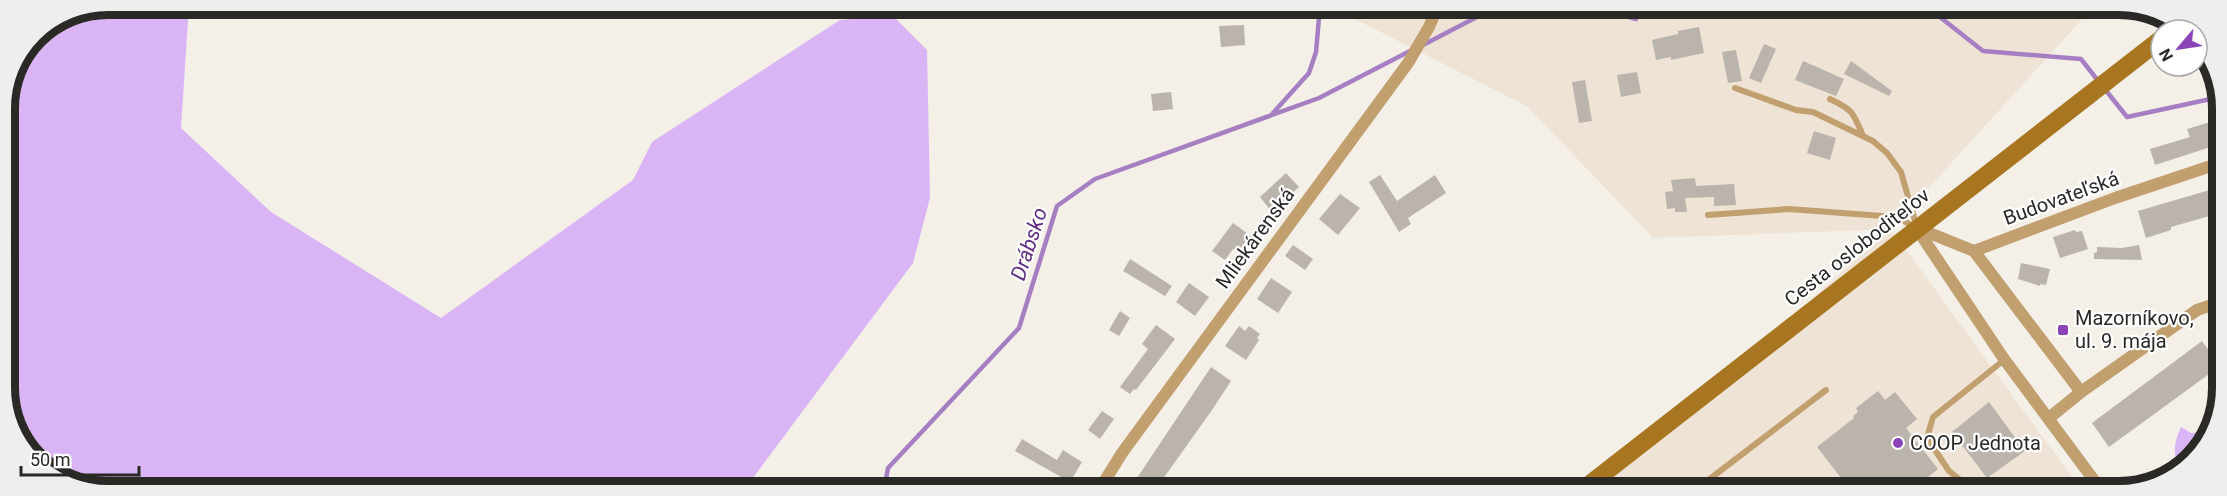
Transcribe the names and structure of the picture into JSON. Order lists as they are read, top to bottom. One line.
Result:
{"streets":{"main road":["Cesta osloboditeľov"],"street":["Budovateľská","Mliekárenská"]},"water":["Drábsko"],"places":{"transit":["Mazorníkovo, ul. 9. mája"],"other":["COOP Jednota"]},"scale_bar":"50 m","north":"bottom left"}
